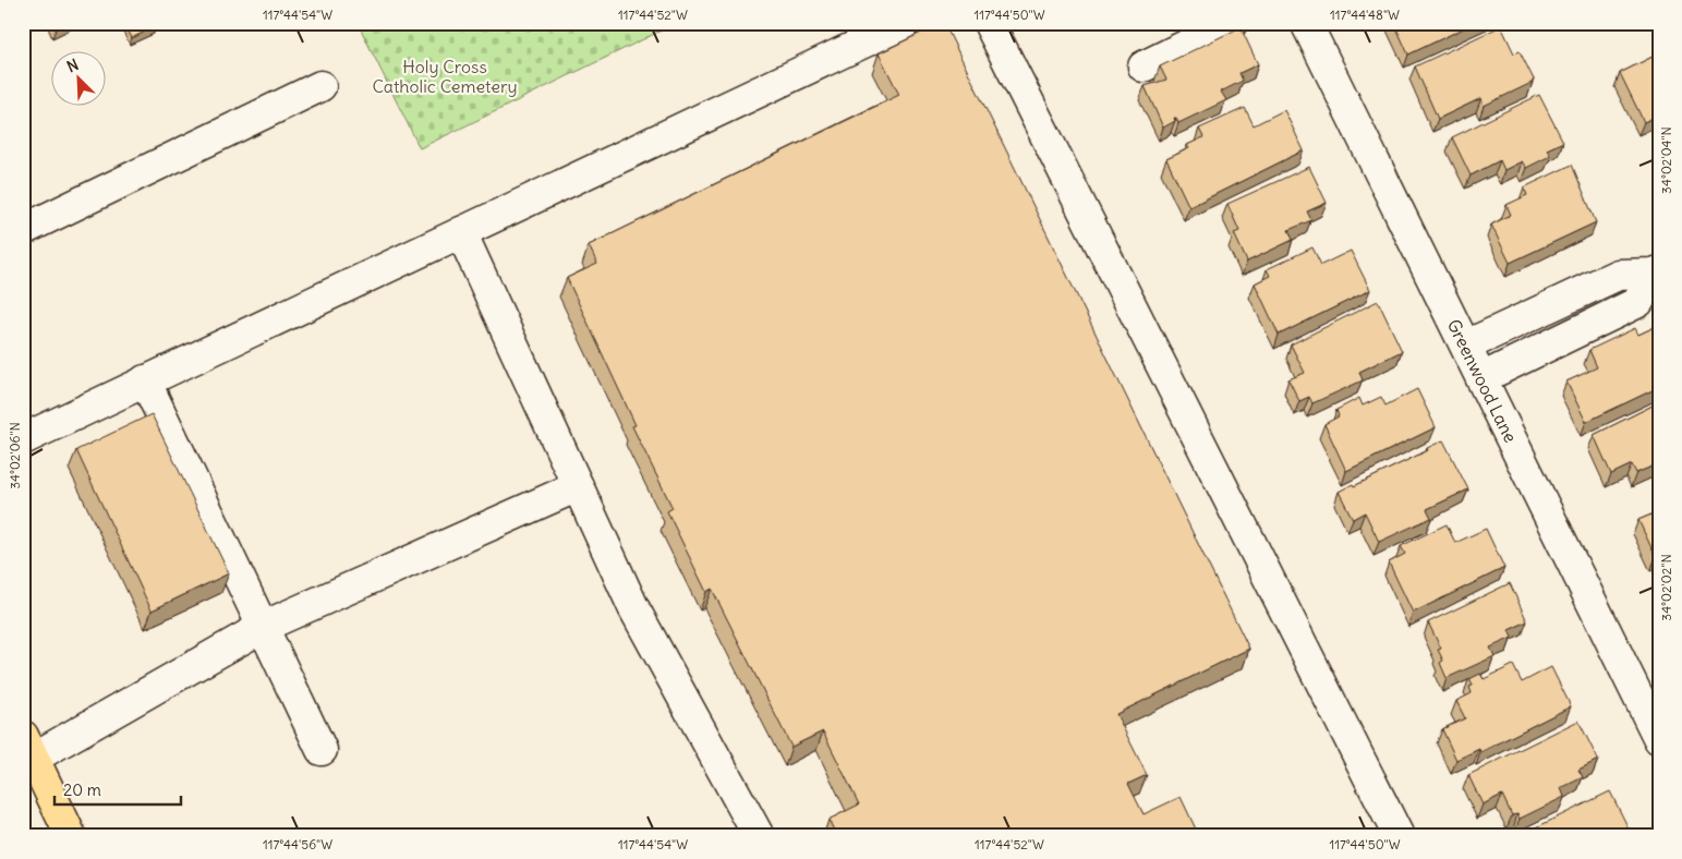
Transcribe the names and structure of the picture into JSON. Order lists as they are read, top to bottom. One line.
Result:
{"streets":{"street":["Greenwood Lane"]},"parks":["Holy Cross Catholic Cemetery"],"scale_bar":"20 m","north":"top left","coordinates":["117°44'54\"W","117°44'52\"W","117°44'50\"W","117°44'48\"W","34°02'04\"N","34°02'06\"N","34°02'02\"N","117°44'56\"W"]}
